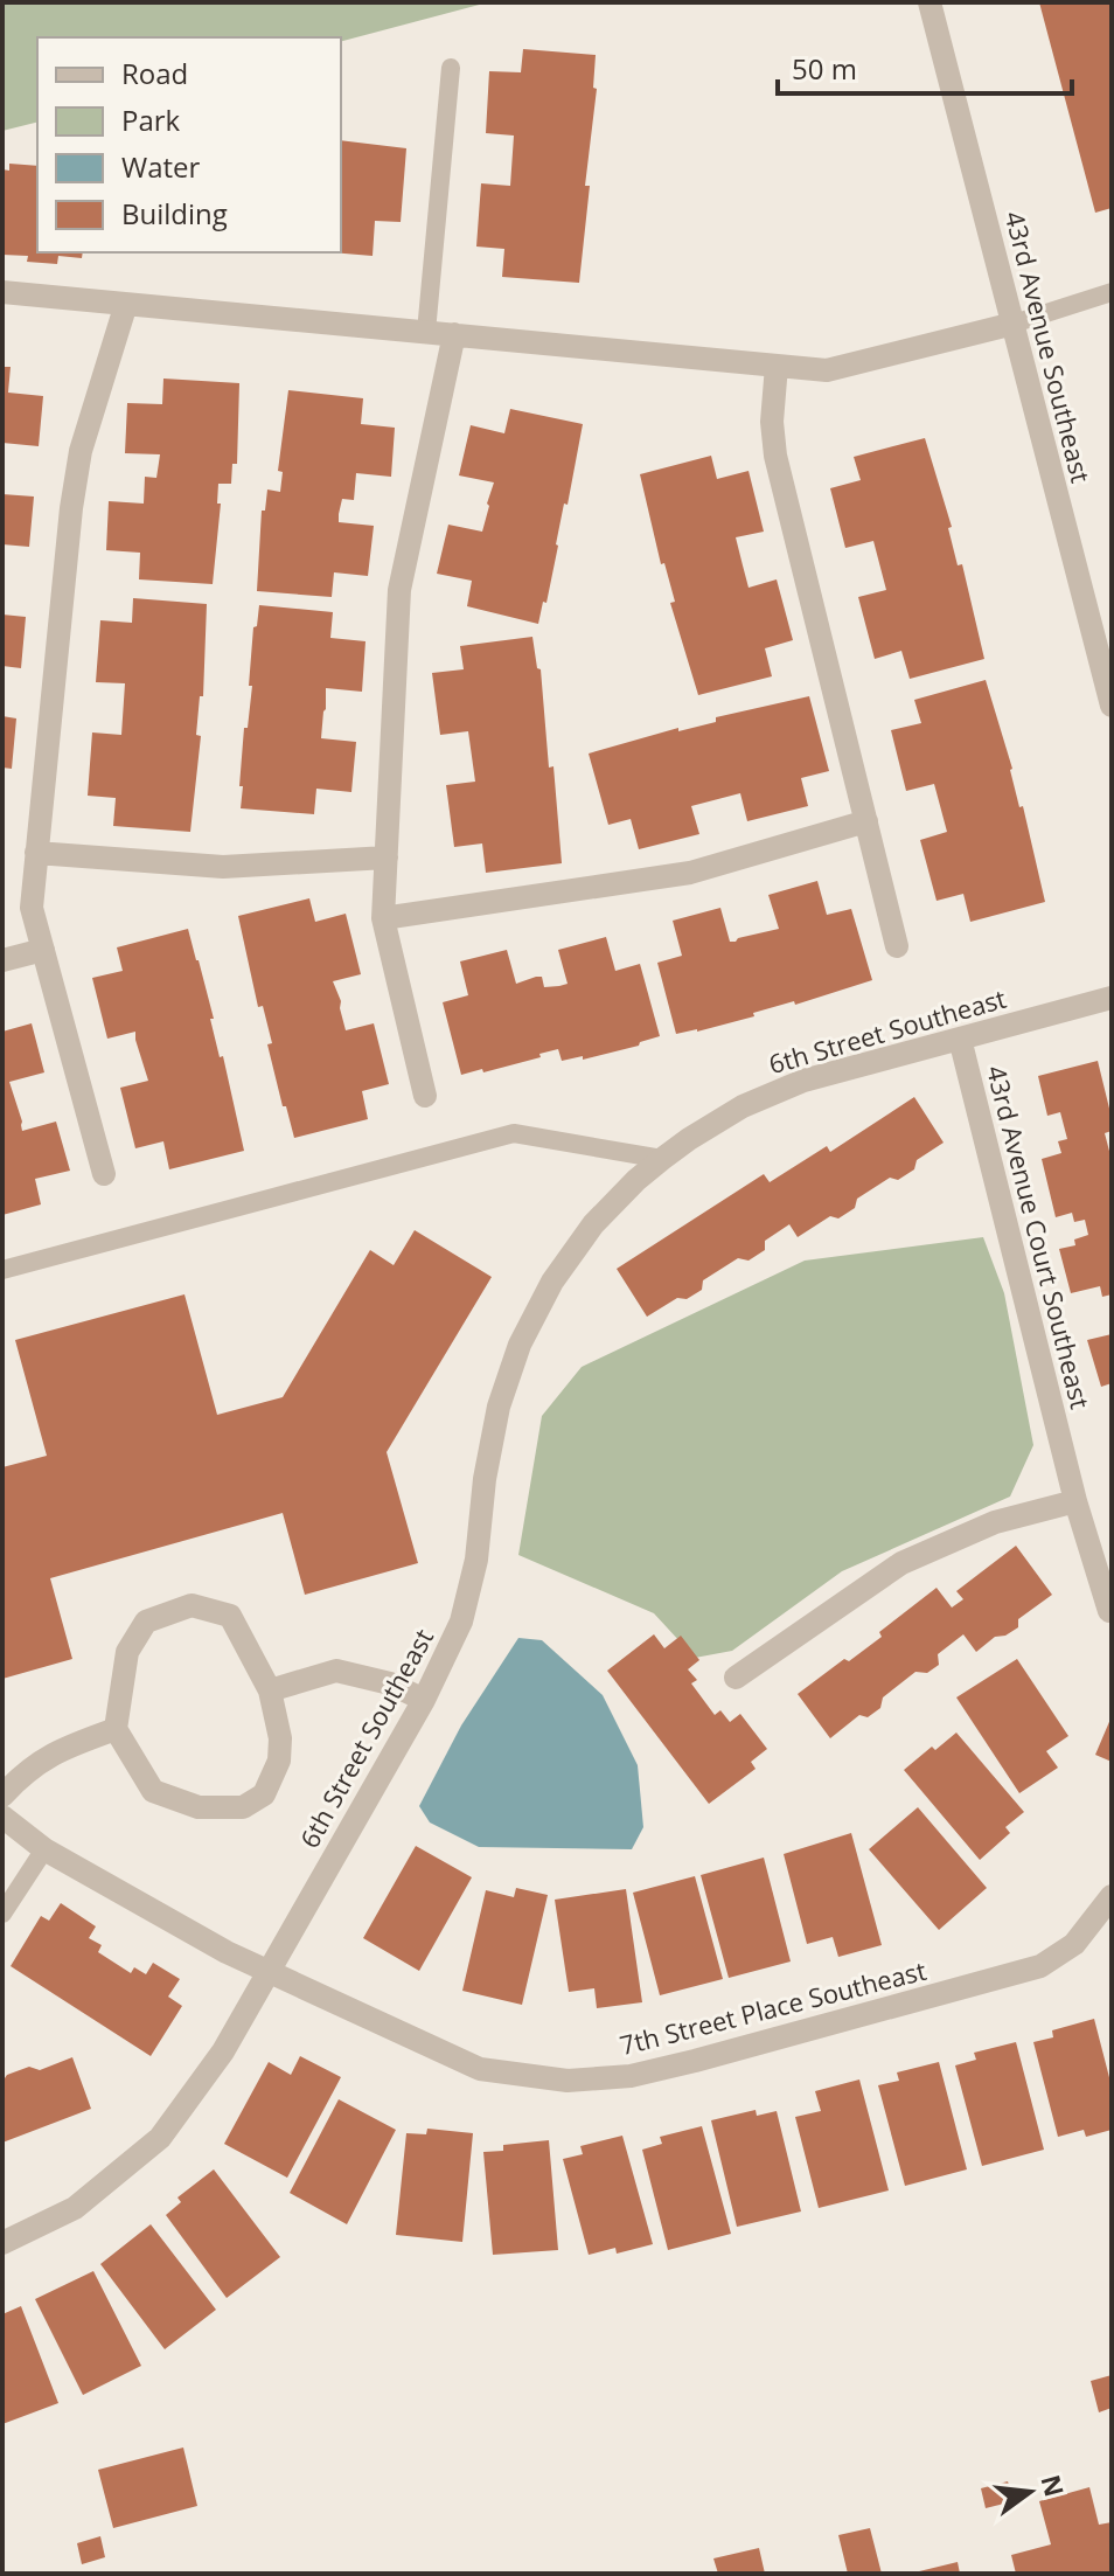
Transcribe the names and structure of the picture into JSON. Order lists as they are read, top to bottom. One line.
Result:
{"streets":{"street":["43rd Avenue Southeast","6th Street Southeast","43rd Avenue Court Southeast","7th Street Place Southeast"]},"crossings":[["6th Street Southeast","43rd Avenue Court Southeast"],["6th Street Southeast","7th Street Place Southeast"]],"legend":["Road","Park","Water","Building"],"scale_bar":"50 m","north":"right"}
